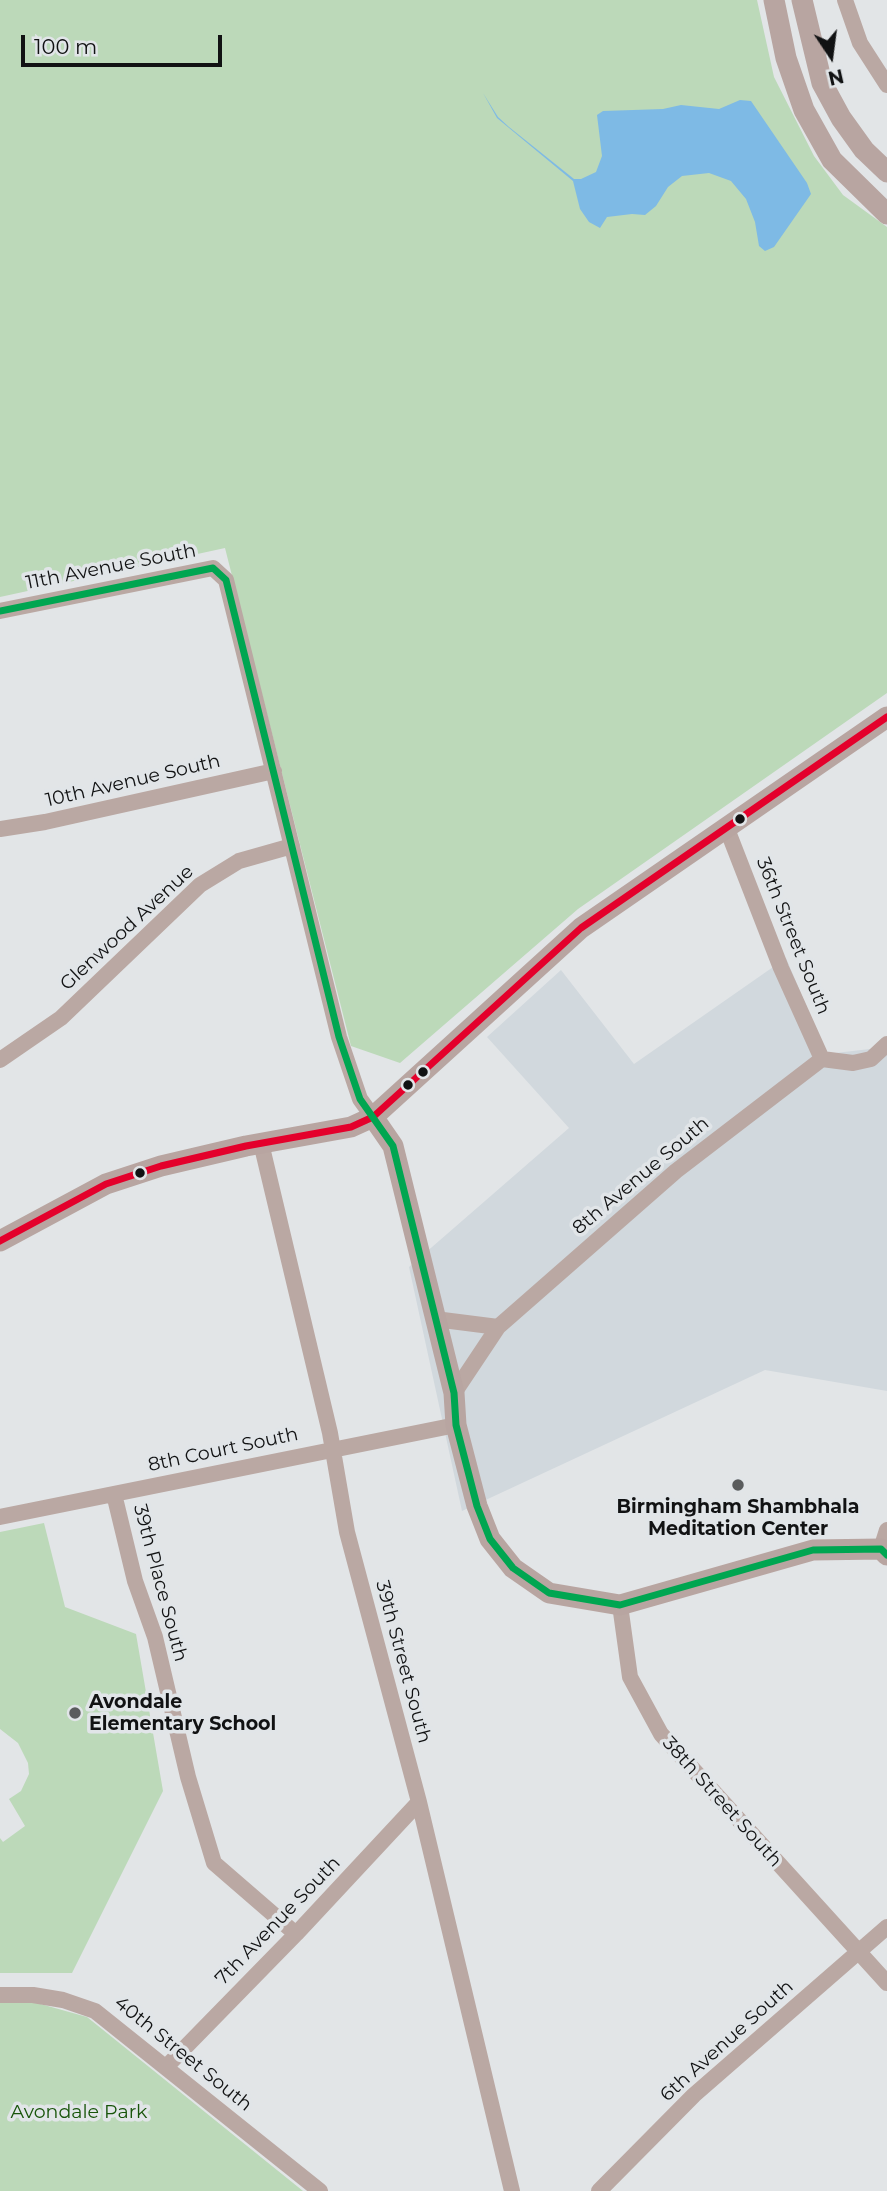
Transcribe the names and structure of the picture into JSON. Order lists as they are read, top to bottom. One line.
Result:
{"streets":{"street":["11th Avenue South","10th Avenue South","Glenwood Avenue","36th Street South","8th Avenue South","8th Court South","39th Place South","39th Street South","38th Street South","7th Avenue South","6th Avenue South","40th Street South"]},"crossings":[["11th Avenue South","10th Avenue South"],["36th Street South","8th Avenue South"],["8th Court South","39th Place South"],["8th Court South","39th Street South"],["39th Place South","7th Avenue South"],["39th Street South","7th Avenue South"],["38th Street South","6th Avenue South"],["7th Avenue South","40th Street South"]],"parks":["Avondale Park"],"places":["Birmingham Shambhala Meditation Center","Avondale Elementary School"],"scale_bar":"100 m","north":"bottom"}
